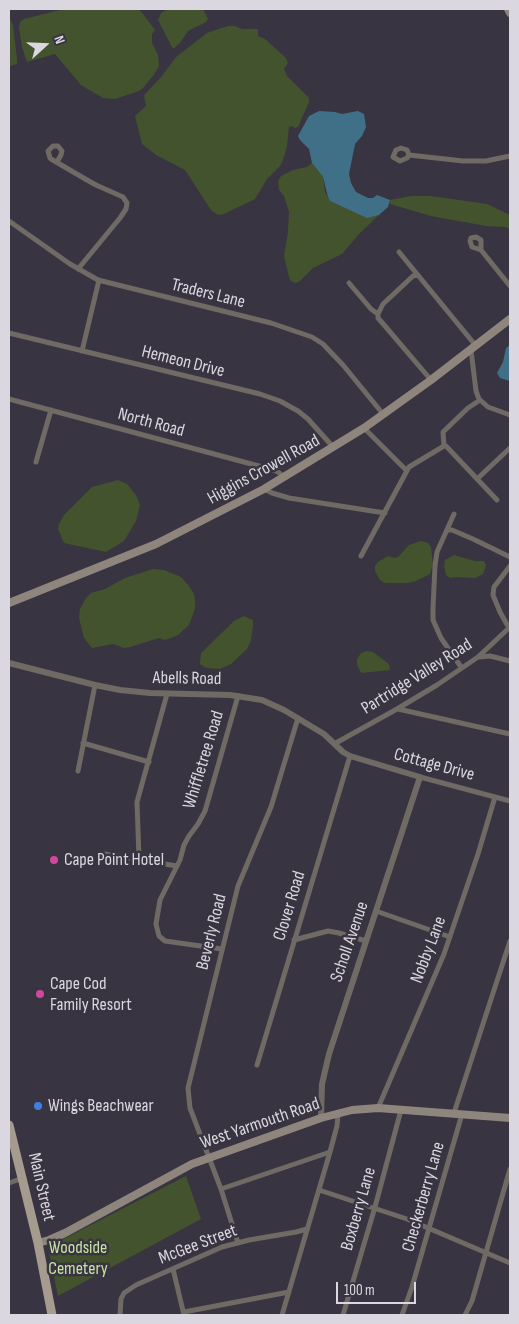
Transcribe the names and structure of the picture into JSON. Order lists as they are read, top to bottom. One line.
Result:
{"streets":{"main road":["Higgins Crowell Road","West Yarmouth Road","Main Street"],"street":["Traders Lane","Hemeon Drive","North Road","Partridge Valley Road","Abells Road","Whiffletree Road","Cottage Drive","Clover Road","Beverly Road","Scholl Avenue","Nobby Lane","Checkerberry Lane","Boxberry Lane","McGee Street"]},"crossings":[["Traders Lane","Higgins Crowell Road"],["Hemeon Drive","Higgins Crowell Road"],["North Road","Higgins Crowell Road"],["Partridge Valley Road","Abells Road"],["Abells Road","Whiffletree Road"],["Abells Road","Cottage Drive"],["Abells Road","Clover Road"],["Abells Road","Beverly Road"],["Whiffletree Road","Beverly Road"],["Cottage Drive","Clover Road"],["Cottage Drive","Scholl Avenue"],["Cottage Drive","Nobby Lane"],["Beverly Road","West Yarmouth Road"],["Beverly Road","McGee Street"],["Scholl Avenue","West Yarmouth Road"],["Nobby Lane","West Yarmouth Road"],["West Yarmouth Road","Main Street"],["West Yarmouth Road","Checkerberry Lane"],["West Yarmouth Road","Boxberry Lane"]],"parks":["Woodside Cemetery"],"places":["Cape Point Hotel","Cape Cod Family Resort","Wings Beachwear"],"scale_bar":"100 m","north":"right"}
